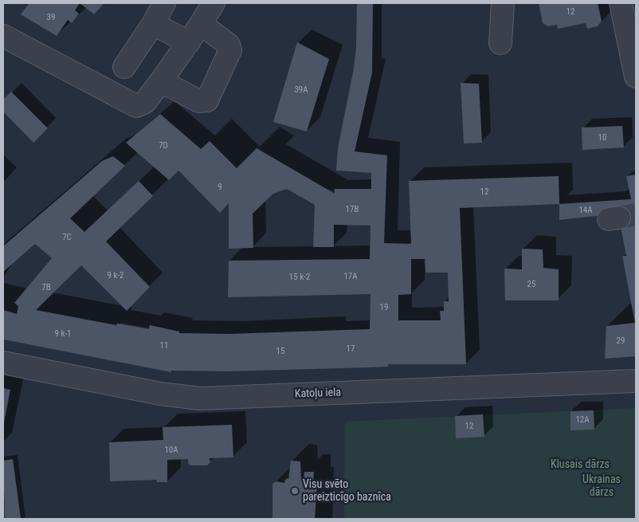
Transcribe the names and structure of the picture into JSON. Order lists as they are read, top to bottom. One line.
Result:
{"streets":{"street":["Katoļu iela"]},"parks":["Klusais dārzs","Ukrainas dārzs"],"places":["Visu svēto pareizticīgo baznīca"],"house_numbers":["12","39","39A","10","7D","9","12","17B","14A","7C","9 k-2","17A","15 k-2","25","7B","19","9 k-1","29","11","17","15","12A","12","10A"]}
